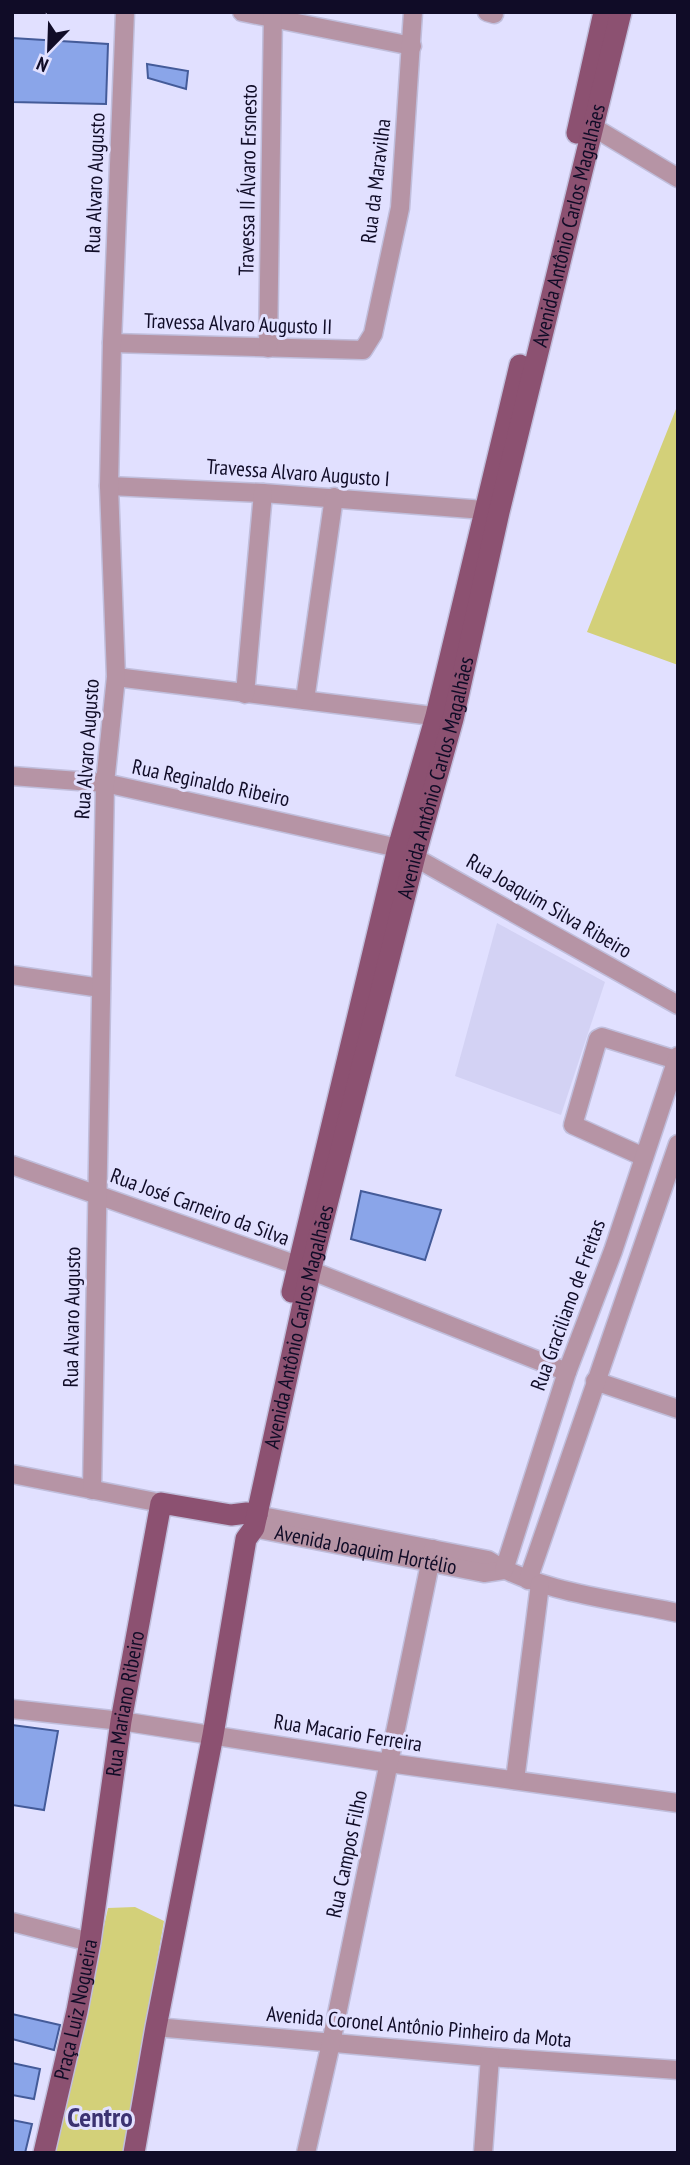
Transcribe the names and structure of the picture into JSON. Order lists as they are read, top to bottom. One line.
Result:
{"streets":{"main road":["Avenida Antônio Carlos Magalhães","Avenida Joaquim Hortélio","Rua Mariano Ribeiro","Praça Luiz Nogueira"],"street":["Travessa II Álvaro Ersnesto","Rua da Maravilha","Rua Alvaro Augusto","Travessa Alvaro Augusto II","Travessa Alvaro Augusto I","Rua Reginaldo Ribeiro","Rua Joaquim Silva Ribeiro","Rua José Carneiro da Silva","Rua Graciliano de Freitas","Rua Macario Ferreira","Rua Campos Filho","Avenida Coronel Antônio Pinheiro da Mota"]},"crossings":[["Travessa II Álvaro Ersnesto","Travessa Alvaro Augusto II"],["Rua da Maravilha","Travessa Alvaro Augusto II"],["Rua Alvaro Augusto","Travessa Alvaro Augusto II"],["Rua Alvaro Augusto","Travessa Alvaro Augusto I"],["Rua Alvaro Augusto","Rua Reginaldo Ribeiro"],["Rua Alvaro Augusto","Rua José Carneiro da Silva"],["Rua Alvaro Augusto","Avenida Joaquim Hortélio"],["Avenida Antônio Carlos Magalhães","Travessa Alvaro Augusto I"],["Avenida Antônio Carlos Magalhães","Rua Reginaldo Ribeiro"],["Avenida Antônio Carlos Magalhães","Rua Joaquim Silva Ribeiro"],["Avenida Antônio Carlos Magalhães","Rua José Carneiro da Silva"],["Avenida Antônio Carlos Magalhães","Avenida Joaquim Hortélio"],["Avenida Antônio Carlos Magalhães","Rua Macario Ferreira"],["Avenida Antônio Carlos Magalhães","Avenida Coronel Antônio Pinheiro da Mota"],["Rua Reginaldo Ribeiro","Rua Joaquim Silva Ribeiro"],["Rua José Carneiro da Silva","Rua Graciliano de Freitas"],["Rua Graciliano de Freitas","Avenida Joaquim Hortélio"],["Avenida Joaquim Hortélio","Rua Mariano Ribeiro"],["Avenida Joaquim Hortélio","Rua Campos Filho"],["Rua Mariano Ribeiro","Rua Macario Ferreira"],["Rua Mariano Ribeiro","Praça Luiz Nogueira"],["Rua Macario Ferreira","Rua Campos Filho"],["Rua Campos Filho","Avenida Coronel Antônio Pinheiro da Mota"]],"districts":["Centro"],"north":"bottom left"}
